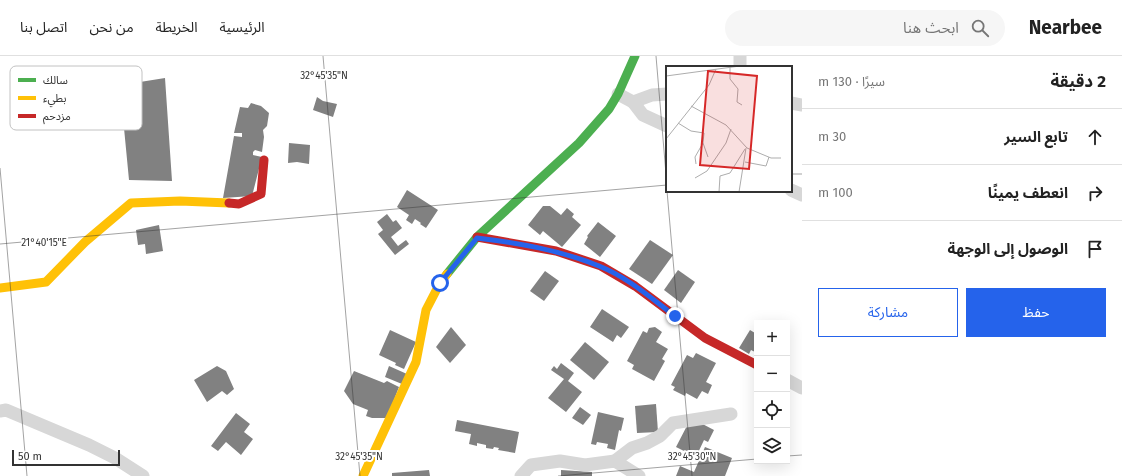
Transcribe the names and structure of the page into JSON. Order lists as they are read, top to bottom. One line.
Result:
{"legend":["سالك","بطيء","مزدحم"],"scale_bar":"50 m","page":{"header":"Nearbee","search":"ابحث هنا","nav":["الرئيسية","الخريطة","من نحن","اتصل بنا"],"heading":["2 دقيقة","سيرًا · 130 m"],"list":[["تابع السير","30 m"],["انعطف يمينًا","100 m"],"الوصول إلى الوجهة"],"buttons":["حفظ","مشاركة"],"map_buttons":["+","−"],"scale":"50 m"},"coordinates":["32°45'35\"N","21°40'15\"E","32°45'30\"N"]}
